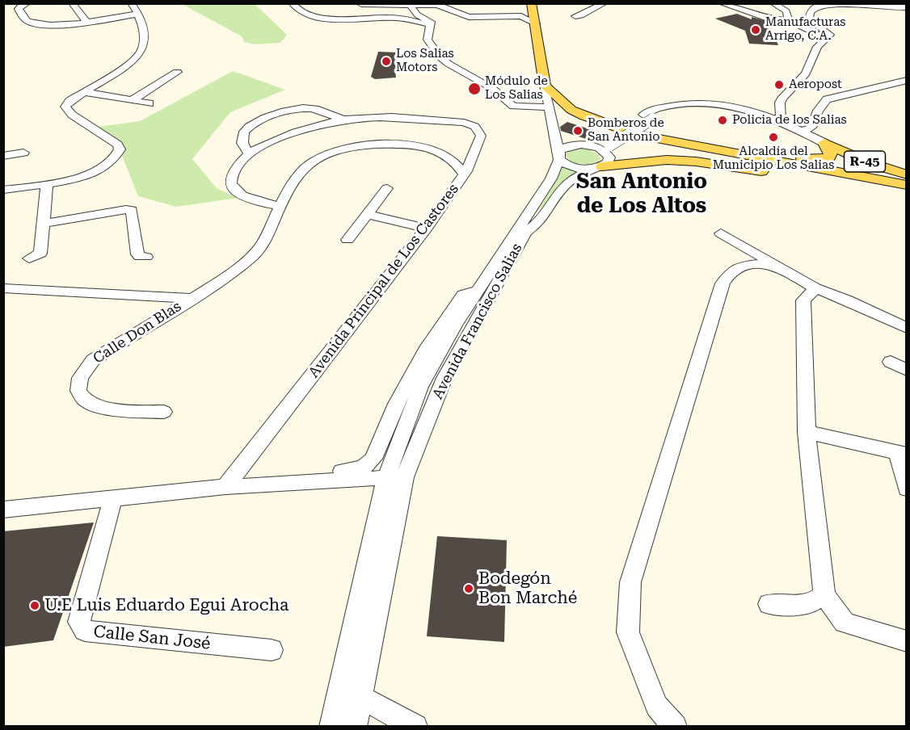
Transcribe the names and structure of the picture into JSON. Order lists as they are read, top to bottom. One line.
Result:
{"streets":{"main road":["R-45"],"street":["Avenida Principal de Los Castores","Avenida Francisco Salias","Calle Don Blas","Calle San José"]},"crossings":[["R-45","Avenida Francisco Salias"],["Avenida Principal de Los Castores","Calle Don Blas"]],"districts":["San Antonio de Los Altos"],"places":["Manufacturas Arrigo, C.A.","Los Salias Motors","Aeropost","Módulo de Los Salias","Policia de los Salias","Bomberos de San Antonio","Alcaldía del Municipio Los Salias","Bodegón Bon Marché","U.E Luis Eduardo Egui Arocha"]}
